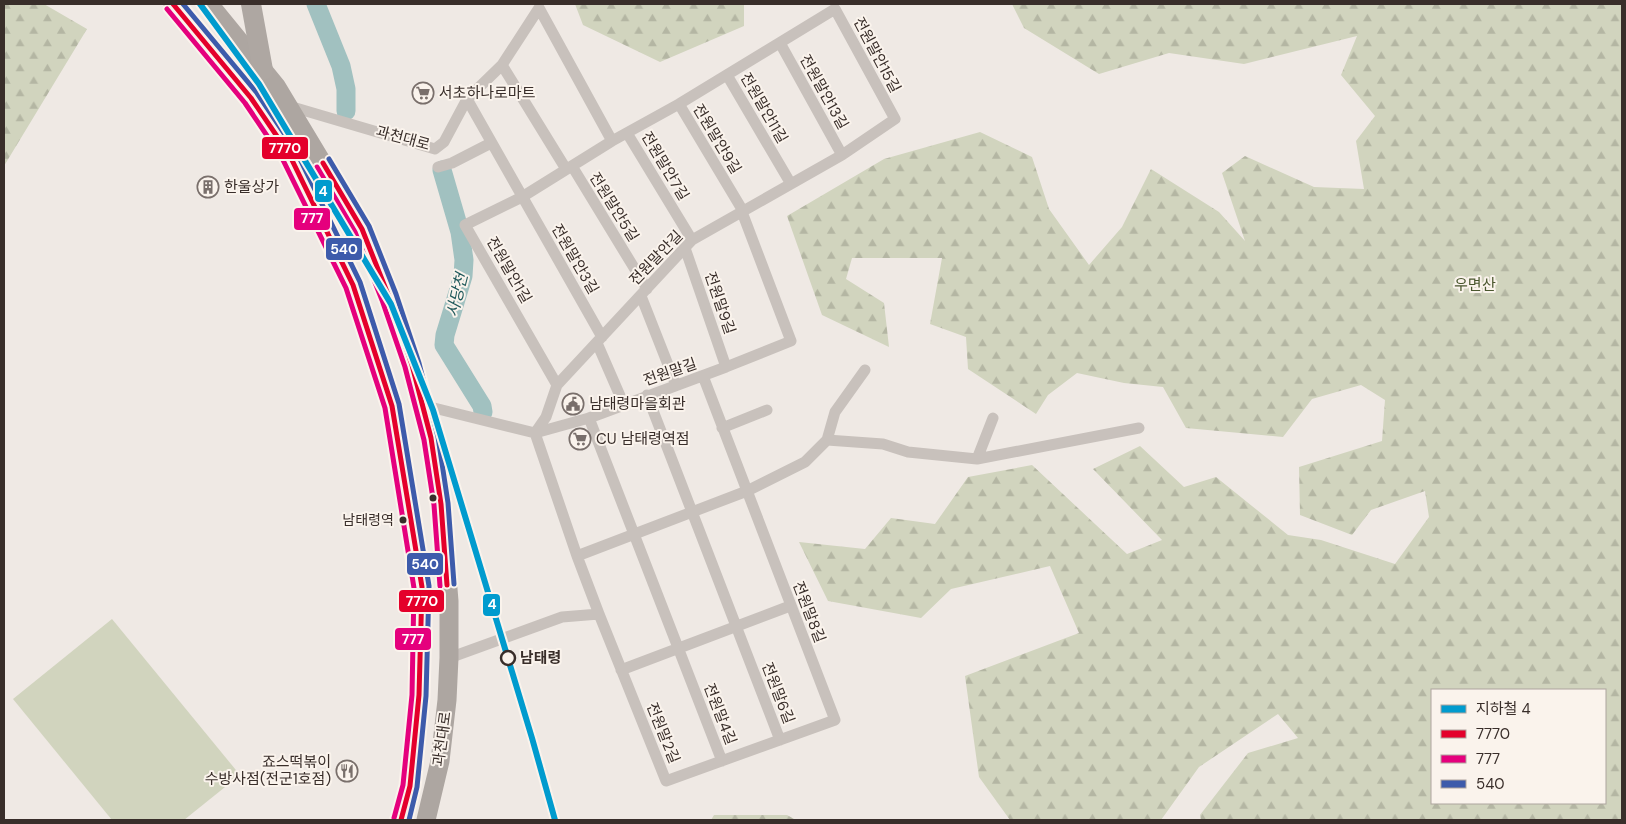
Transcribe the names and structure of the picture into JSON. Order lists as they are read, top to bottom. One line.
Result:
{"streets":{"main road":["과천대로"],"street":["전원말안15길","전원말안13길","전원말안11길","전원말안9길","전원말안7길","전원말안5길","전원말안길","전원말안3길","전원말안1길","전원말9길","전원말길","전원말8길","전원말6길","전원말4길","전원말2길"]},"crossings":[["전원말안15길","전원말안13길"],["전원말안15길","전원말안11길"],["전원말안15길","전원말안길"],["전원말안13길","전원말안11길"],["전원말안13길","전원말안길"],["전원말안11길","전원말안9길"],["전원말안11길","전원말안길"],["과천대로","전원말안5길"],["과천대로","전원말안3길"],["과천대로","전원말길"],["전원말안9길","전원말안7길"],["전원말안9길","전원말안길"],["전원말안9길","전원말길"],["전원말안7길","전원말안5길"],["전원말안7길","전원말안길"],["전원말안7길","전원말9길"],["전원말안5길","전원말안길"],["전원말안5길","전원말길"],["전원말안길","전원말안3길"],["전원말안길","전원말안1길"],["전원말안길","전원말9길"],["전원말안길","전원말길"],["전원말안길","전원말2길"],["전원말안3길","전원말안1길"],["전원말안3길","전원말길"],["전원말9길","전원말길"],["전원말길","전원말8길"],["전원말길","전원말6길"],["전원말길","전원말4길"],["전원말길","전원말2길"],["전원말8길","전원말6길"],["전원말6길","전원말4길"],["전원말4길","전원말2길"]],"water":["사당천"],"parks":["우면산"],"places":{"supermarket":["서초하나로마트","CU 남태령역점"],"building":["한울상가"],"public building":["남태령마을회관"],"other":["남태령역","남태령"],"restaurant":["죠스떡볶이 수방사점(전군1호점)"]},"lines":["metro line 4","transit line 7770","transit line 540","transit line 777"],"legend":["지하철 4","7770","777","540"]}
